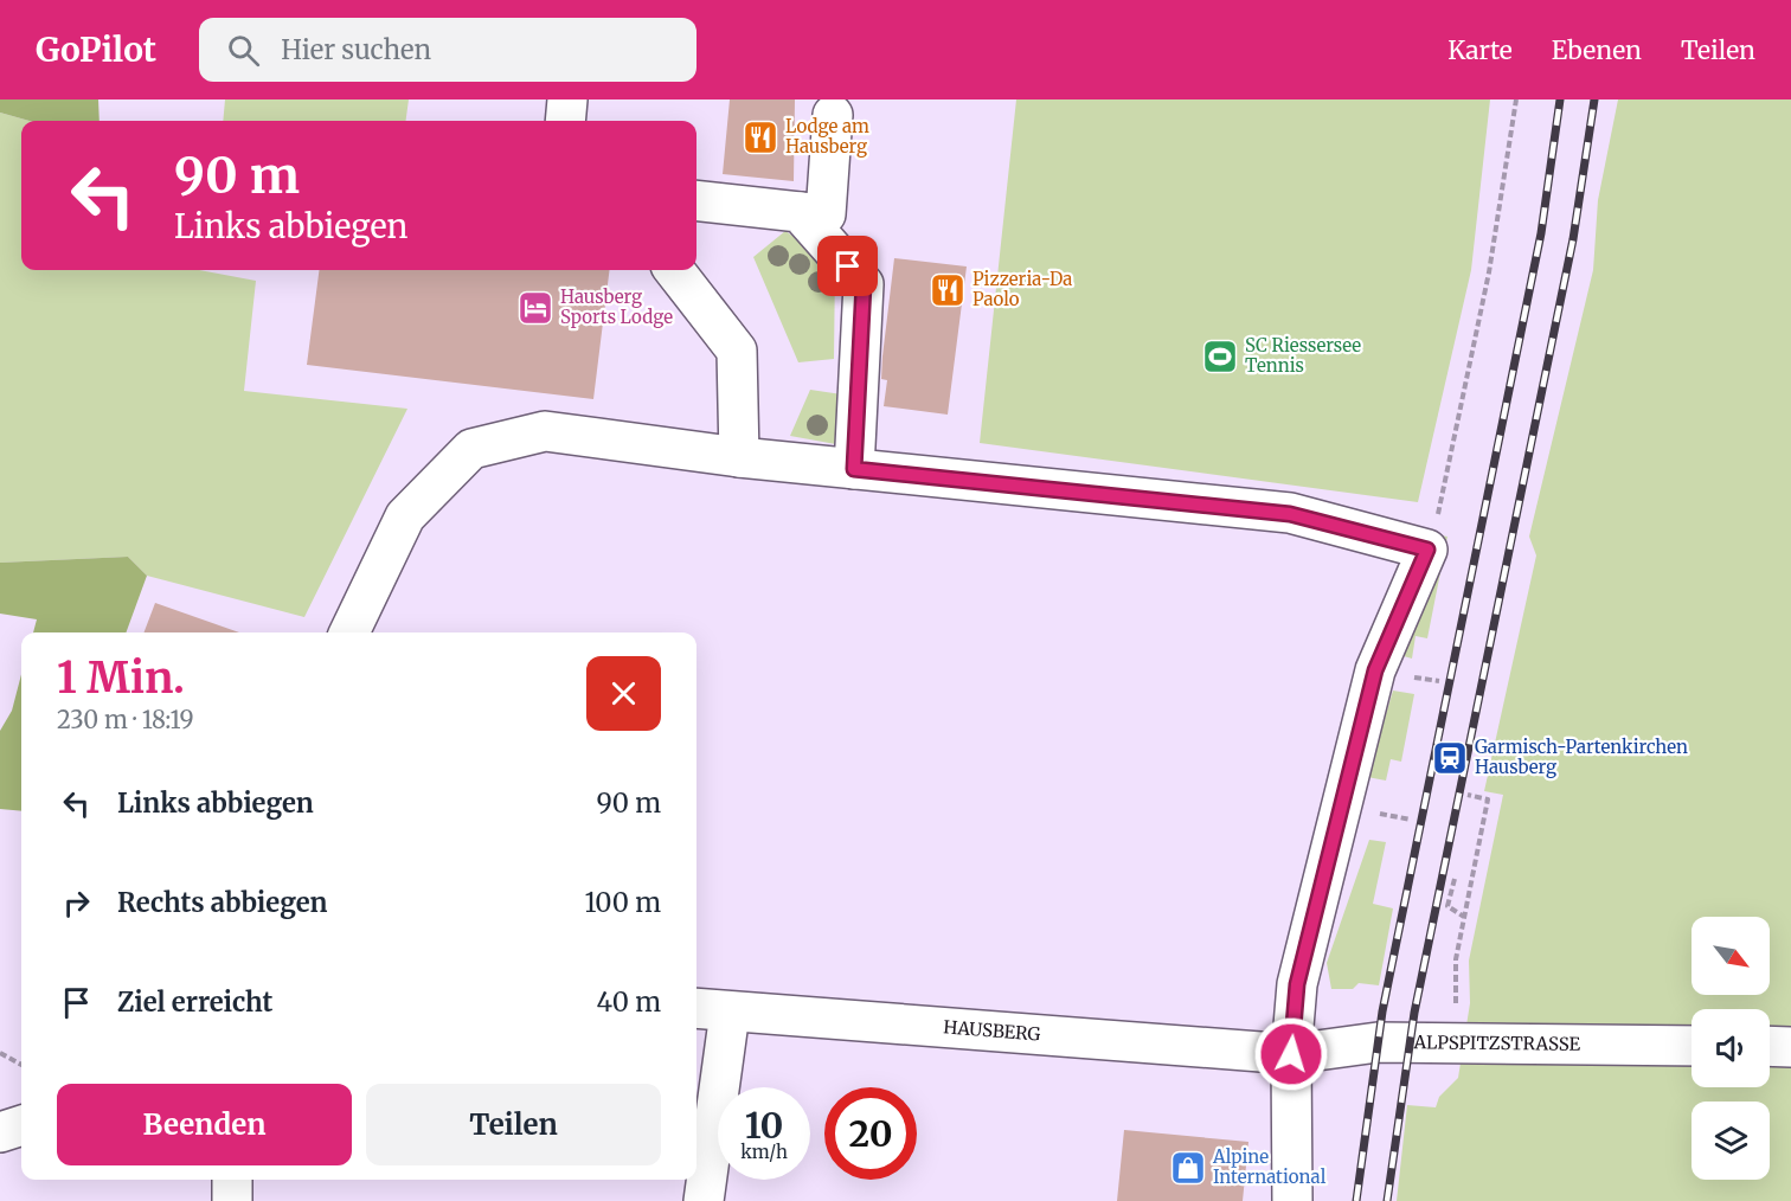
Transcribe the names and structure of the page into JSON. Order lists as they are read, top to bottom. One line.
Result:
{"streets":{"street":["HAUSBERG","ALPSPITZSTRASSE"]},"crossings":[["HAUSBERG","ALPSPITZSTRASSE"]],"places":{"restaurant":["Lodge am Hausberg","Pizzeria-Da Paolo"],"hotel":["Hausberg Sports Lodge"],"sports":["SC Riessersee Tennis"],"station":["Garmisch-Partenkirchen Hausberg"],"shop":["Alpine International"]},"north":"bottom right","page":{"header":"GoPilot","search":"Hier suchen","nav":["Karte","Ebenen","Teilen"],"turn":["90 m","Links abbiegen"],"heading":["1 Min.","230 m · 18:19"],"list":[{"name":"Links abbiegen","value":"90 m"},{"name":"Rechts abbiegen","value":"100 m"},{"name":"Ziel erreicht","value":"40 m"}],"buttons":["Beenden","Teilen"],"speed":"10 km/h","limit":"20"}}
